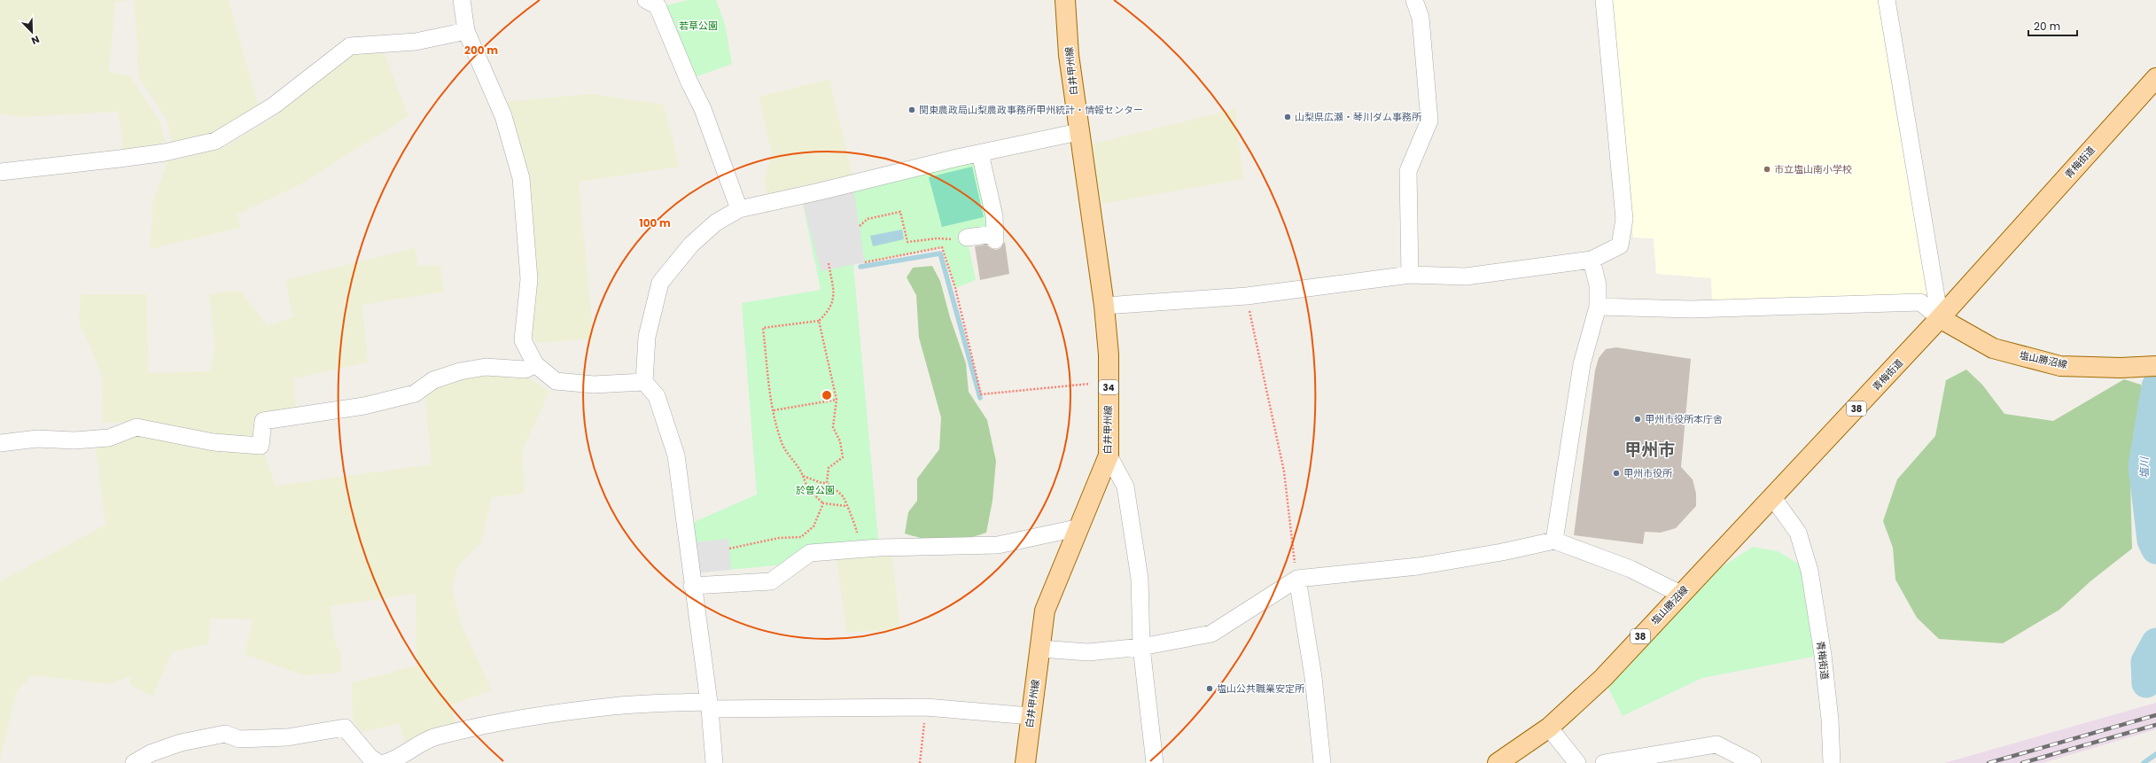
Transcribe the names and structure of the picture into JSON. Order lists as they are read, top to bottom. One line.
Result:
{"streets":{"main road":["白井甲州線","青梅街道","塩山勝沼線","34","38"]},"crossings":[["青梅街道","塩山勝沼線"]],"districts":["甲州市"],"water":["塩川"],"parks":["若草公園","於曽公園"],"places":["関東農政局山梨農政事務所甲州統計・情報センター","山梨県広瀬・琴川ダム事務所","市立塩山南小学校","甲州市役所本庁舎","甲州市役所","塩山公共職業安定所"],"scale_bar":"20 m","north":"bottom right","rings":["200 m","100 m"]}
